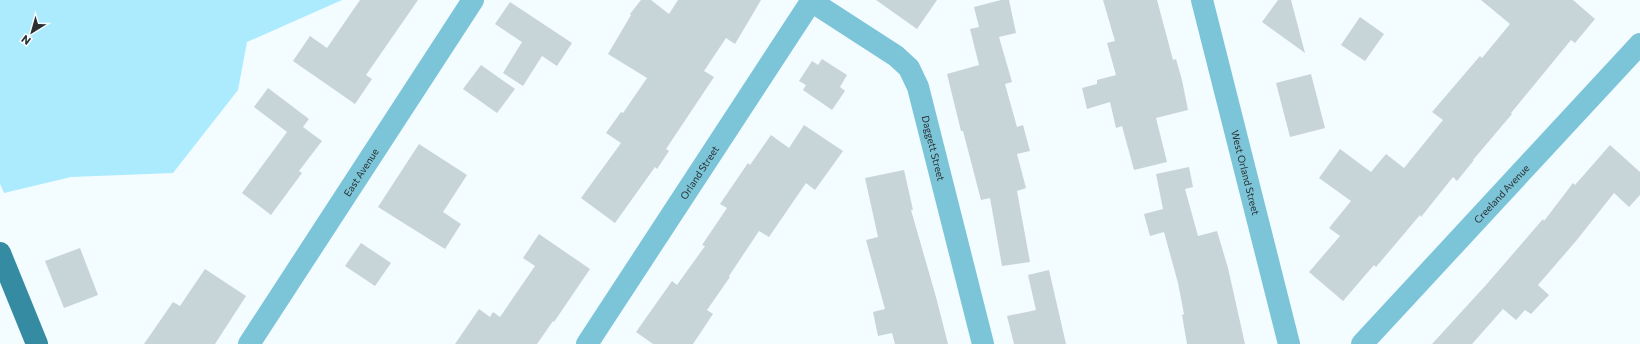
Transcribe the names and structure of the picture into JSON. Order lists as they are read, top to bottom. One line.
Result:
{"streets":{"street":["Daggett Street","East Avenue","Orland Street","West Orland Street","Creeland Avenue"]},"crossings":[["Daggett Street","Orland Street"]],"north":"bottom left"}
